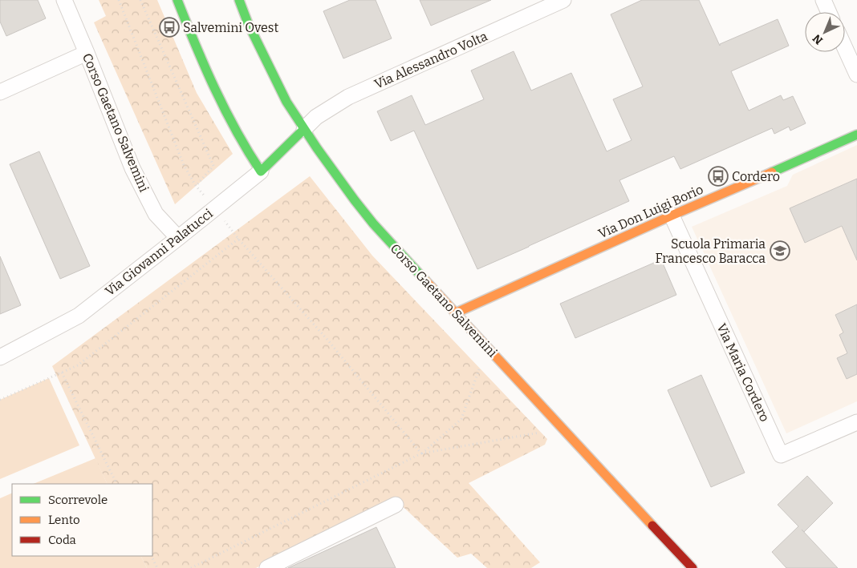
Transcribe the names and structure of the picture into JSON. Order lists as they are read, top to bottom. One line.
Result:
{"streets":{"street":["Via Alessandro Volta","Corso Gaetano Salvemini","Via Don Luigi Borio","Via Giovanni Palatucci","Via Maria Cordero"]},"crossings":[["Via Alessandro Volta","Corso Gaetano Salvemini"],["Via Alessandro Volta","Via Giovanni Palatucci"],["Corso Gaetano Salvemini","Via Don Luigi Borio"],["Corso Gaetano Salvemini","Via Giovanni Palatucci"],["Via Don Luigi Borio","Via Maria Cordero"]],"places":{"bus stop":["Salvemini Ovest","Cordero"],"school or university":["Scuola Primaria Francesco Baracca"]},"legend":["Scorrevole","Lento","Coda"],"north":"bottom left"}
